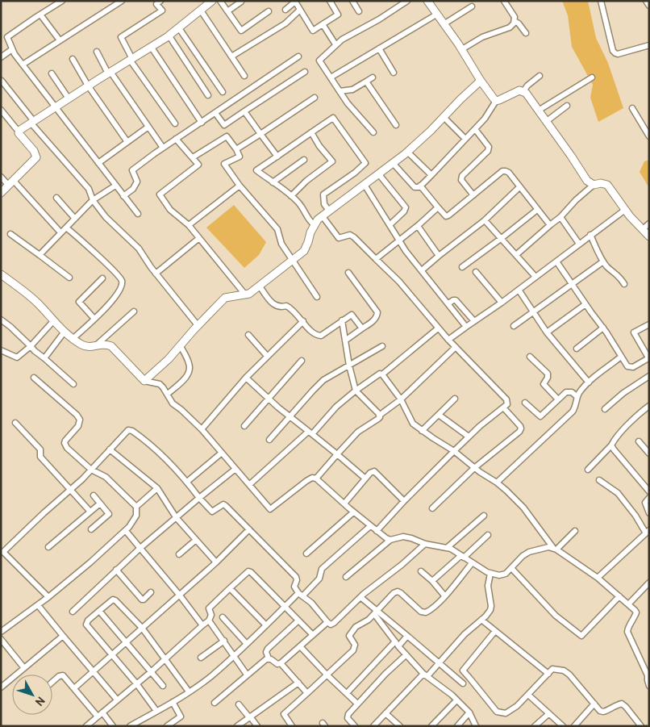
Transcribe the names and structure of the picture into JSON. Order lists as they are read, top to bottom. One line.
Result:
{"north":"bottom right"}
